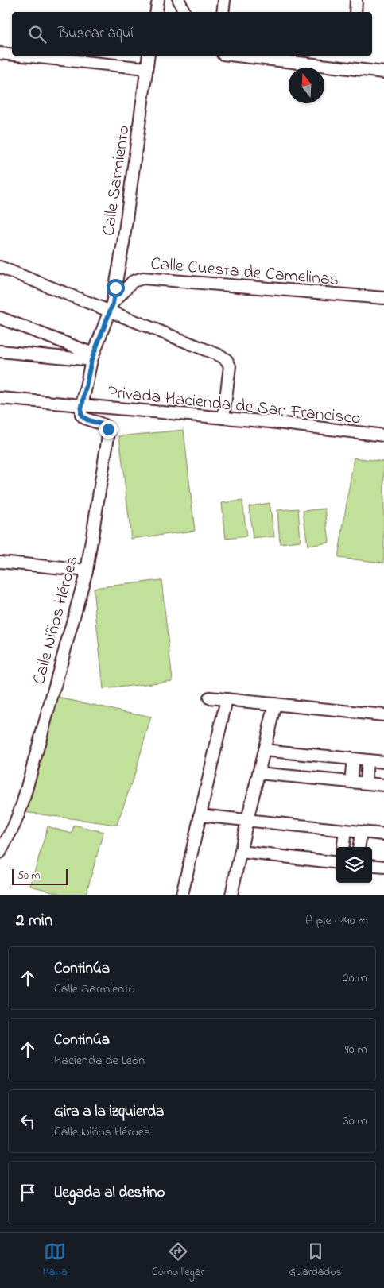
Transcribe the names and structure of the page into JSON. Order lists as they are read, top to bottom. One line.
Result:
{"streets":{"street":["Calle Sarmiento","Calle Cuesta de Camelinas","Privada Hacienda de San Francisco","Calle Niños Héroes"]},"crossings":[["Calle Sarmiento","Calle Cuesta de Camelinas"],["Privada Hacienda de San Francisco","Calle Niños Héroes"]],"scale_bar":"50 m","north":"top","page":{"search":"Buscar aquí","scale":"50 m","heading":["2 min","A pie · 140 m"],"list":[["Continúa","Calle Sarmiento","20 m"],["Continúa","Hacienda de León","90 m"],["Gira a la izquierda","Calle Niños Héroes","30 m"],"Llegada al destino"],"nav":["Mapa","Cómo llegar","Guardados"]}}
